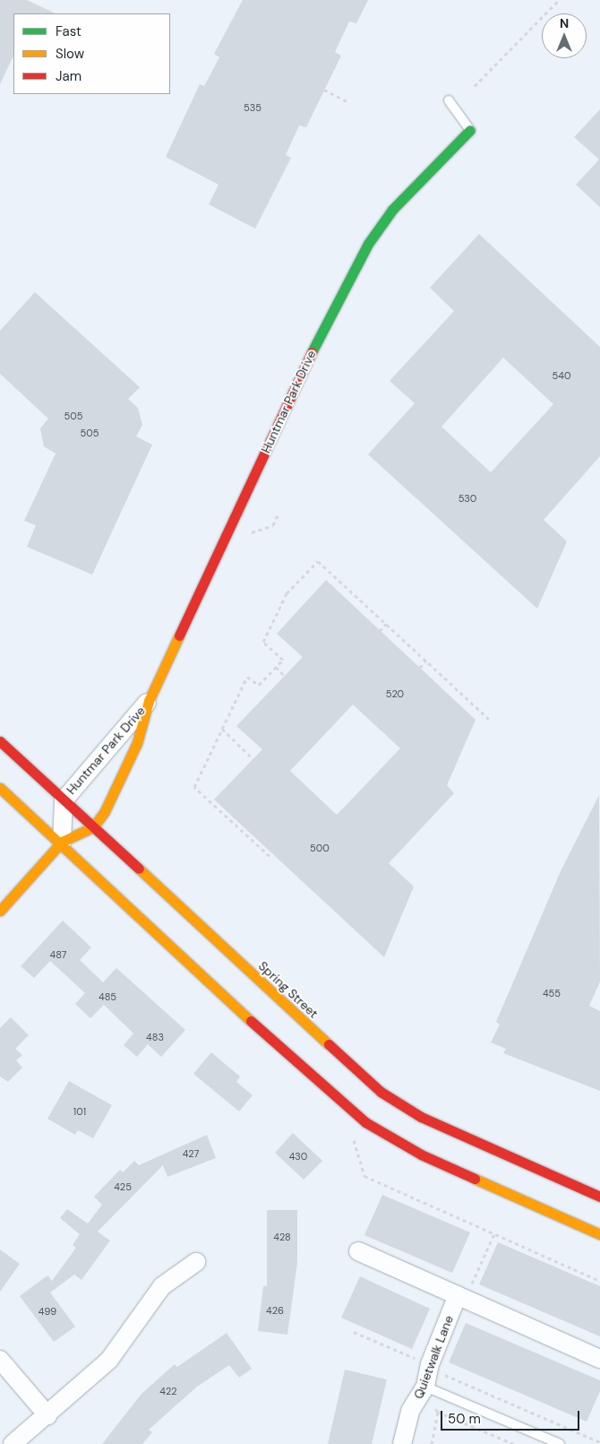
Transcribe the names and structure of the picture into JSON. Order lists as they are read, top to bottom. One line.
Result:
{"streets":{"main road":["Huntmar Park Drive","Spring Street"],"street":["Quietwalk Lane"]},"crossings":[["Huntmar Park Drive","Spring Street"]],"house_numbers":["535","540","505","505","530","520","500","487","455","485","483","101","427","430","425","428","426","499","422"],"legend":["Fast","Slow","Jam"],"scale_bar":"50 m","north":"top"}
